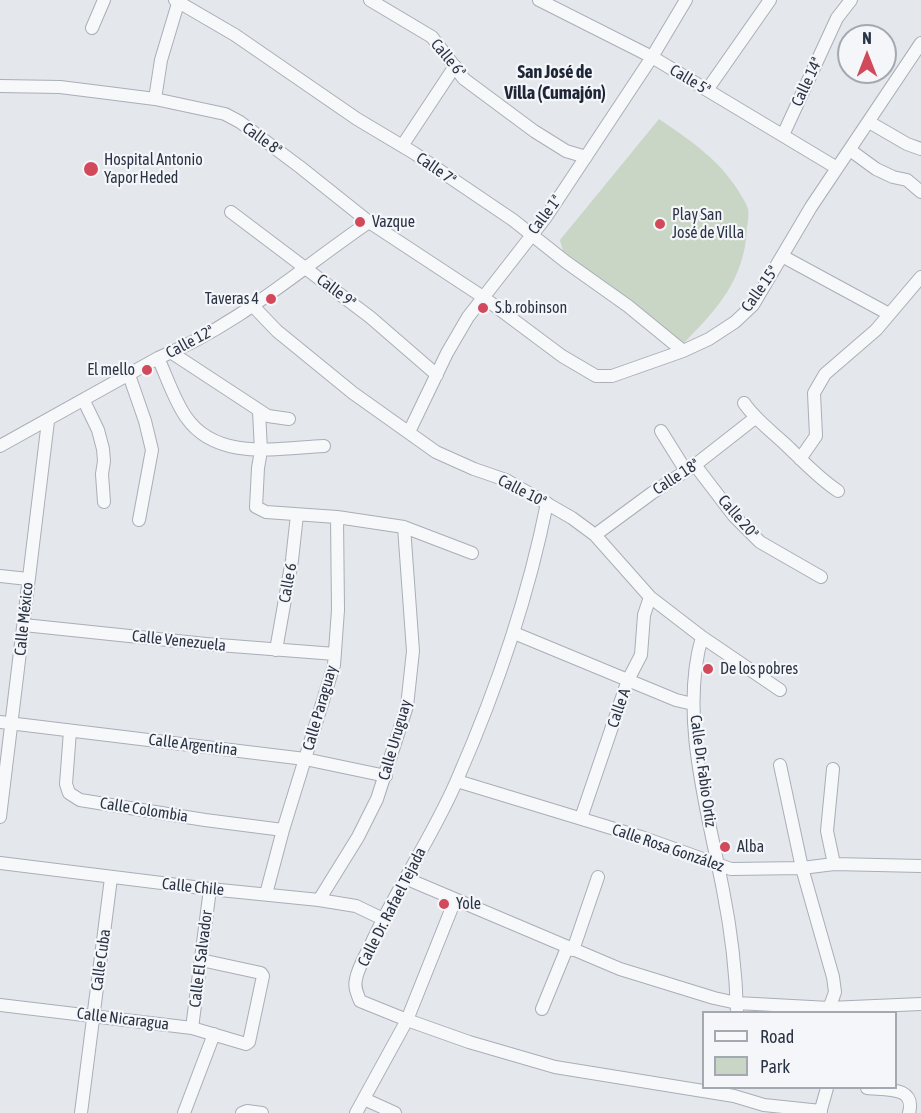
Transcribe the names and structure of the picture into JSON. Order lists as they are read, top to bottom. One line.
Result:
{"streets":{"street":["Calle 6ª","Calle 5ª","Calle 14ª","Calle 8ª","Calle 7ª","Calle 1ª","Calle 15ª","Calle 9ª","Calle 12ª","Calle 18ª","Calle 10ª","Calle 20ª","Calle 6","Calle México","Calle Venezuela","Calle Paraguay","Calle A","Calle Uruguay","Calle Argentina","Calle Dr. Fabio Ortiz","Calle Colombia","Calle Rosa González","Calle Chile","Calle Dr. Rafael Tejada","Calle El Salvador","Calle Cuba","Calle Nicaragua"]},"crossings":[["Calle 6ª","Calle 1ª"],["Calle 5ª","Calle 14ª"],["Calle 5ª","Calle 1ª"],["Calle 5ª","Calle 15ª"],["Calle 8ª","Calle 1ª"],["Calle 8ª","Calle 15ª"],["Calle 8ª","Calle 12ª"],["Calle 7ª","Calle 1ª"],["Calle 7ª","Calle 15ª"],["Calle 1ª","Calle 15ª"],["Calle 1ª","Calle 9ª"],["Calle 1ª","Calle 10ª"],["Calle 9ª","Calle 12ª"],["Calle 12ª","Calle 10ª"],["Calle 12ª","Calle México"],["Calle 18ª","Calle 10ª"],["Calle 18ª","Calle 20ª"],["Calle 10ª","Calle A"],["Calle 10ª","Calle Dr. Fabio Ortiz"],["Calle 10ª","Calle Dr. Rafael Tejada"],["Calle 6","Calle Venezuela"],["Calle México","Calle Venezuela"],["Calle México","Calle Argentina"],["Calle Venezuela","Calle Paraguay"],["Calle Paraguay","Calle Argentina"],["Calle Paraguay","Calle Colombia"],["Calle Paraguay","Calle Chile"],["Calle A","Calle Rosa González"],["Calle Uruguay","Calle Argentina"],["Calle Uruguay","Calle Chile"],["Calle Argentina","Calle Colombia"],["Calle Dr. Fabio Ortiz","Calle Rosa González"],["Calle Rosa González","Calle Dr. Rafael Tejada"],["Calle Chile","Calle Dr. Rafael Tejada"],["Calle Chile","Calle El Salvador"],["Calle Chile","Calle Cuba"],["Calle El Salvador","Calle Nicaragua"],["Calle Cuba","Calle Nicaragua"]],"districts":["San José de Villa (Cumajón)"],"places":["Hospital Antonio Yapor Heded","Vazque","Play San José de Villa","Taveras 4","S.b.robinson","El mello","De los pobres","Alba","Yole"],"legend":["Road","Park"],"north":"top"}
